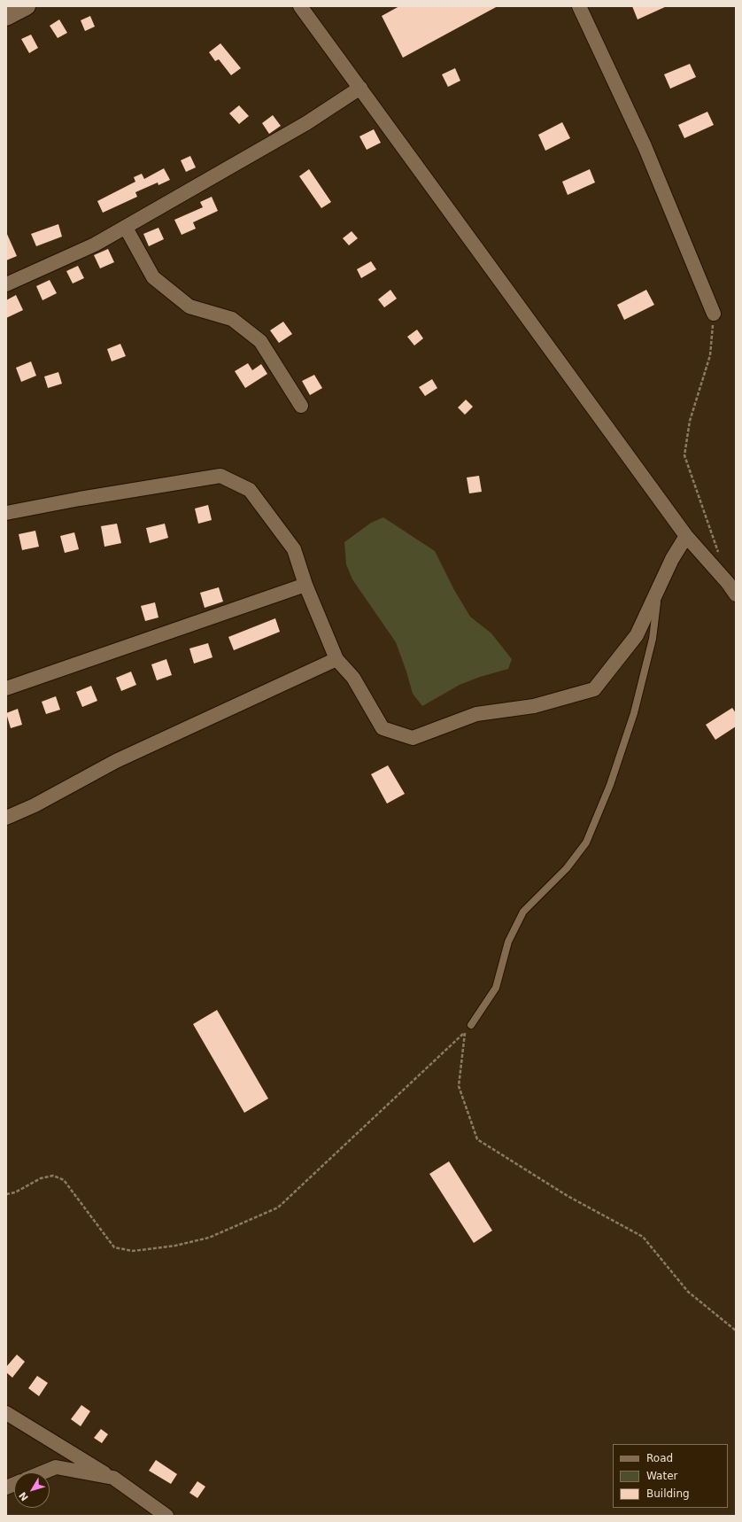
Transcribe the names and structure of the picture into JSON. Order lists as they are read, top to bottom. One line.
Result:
{"legend":["Road","Water","Building"],"north":"bottom left"}
